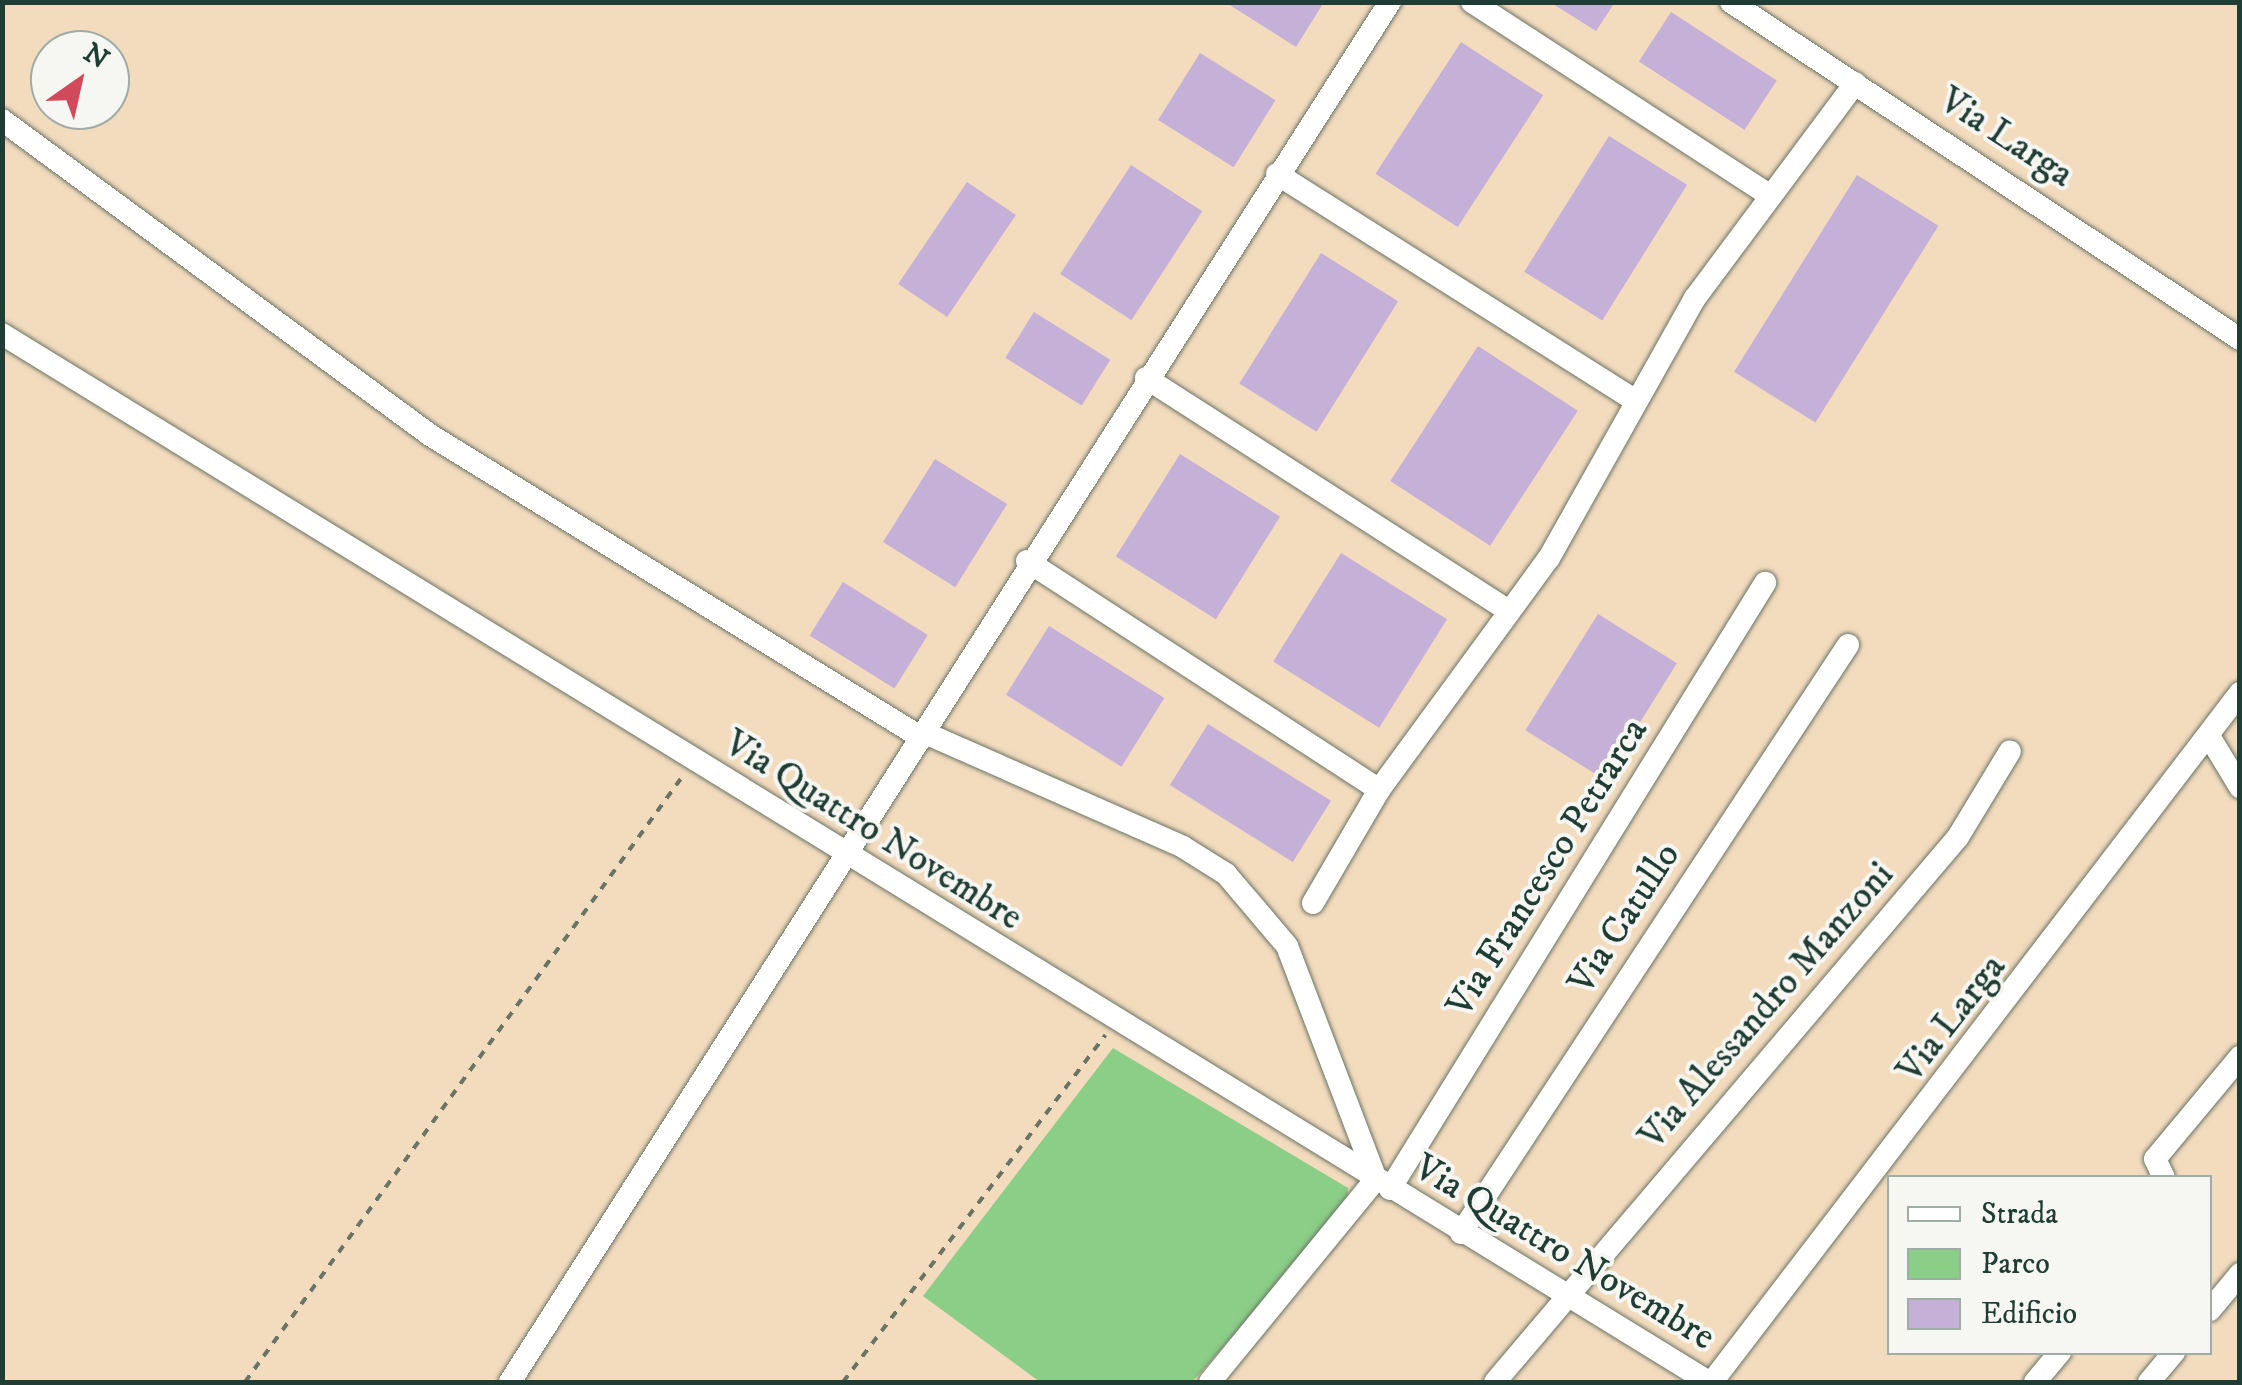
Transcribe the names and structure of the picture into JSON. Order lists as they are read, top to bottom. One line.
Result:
{"streets":{"street":["Via Larga","Via Quattro Novembre","Via Francesco Petrarca","Via Catullo","Via Alessandro Manzoni"]},"crossings":[["Via Larga","Via Quattro Novembre"],["Via Quattro Novembre","Via Francesco Petrarca"],["Via Quattro Novembre","Via Catullo"],["Via Quattro Novembre","Via Alessandro Manzoni"]],"legend":["Strada","Parco","Edificio"],"north":"top right"}
